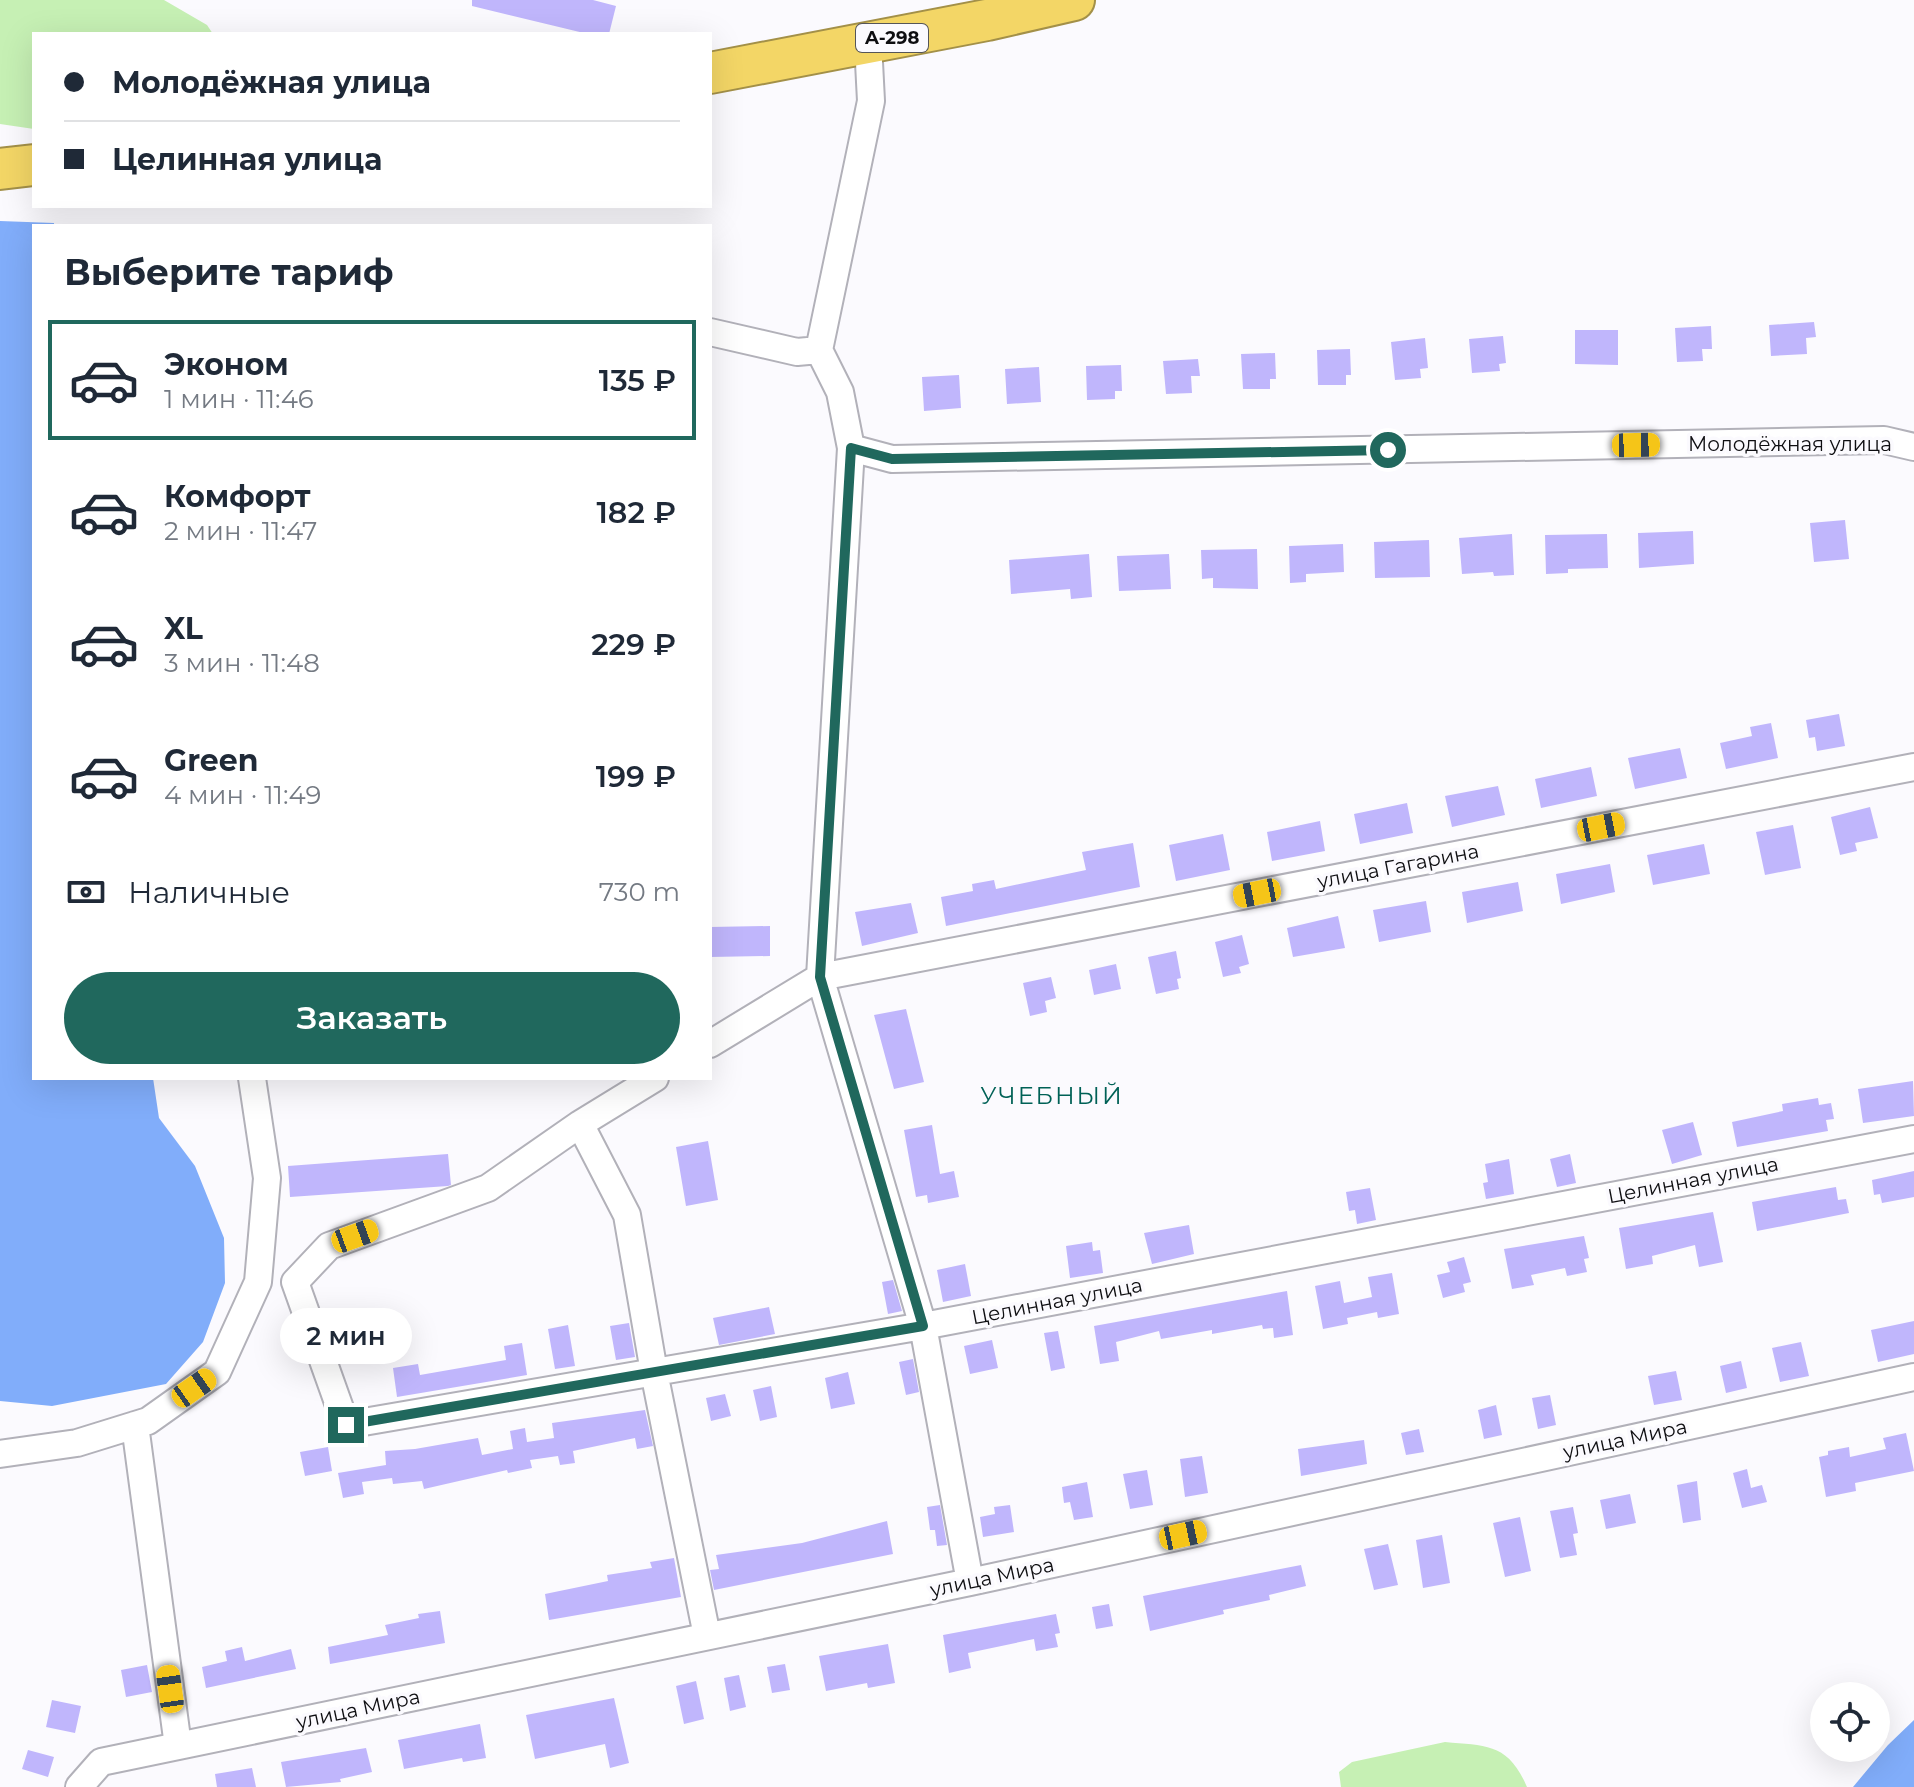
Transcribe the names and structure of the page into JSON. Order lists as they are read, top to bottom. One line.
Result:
{"streets":{"highway":["А-298"],"street":["Молодёжная улица","улица Гагарина","Целинная улица","улица Мира"]},"districts":["УЧЕБНЫЙ"],"page":{"banner":["Молодёжная улица","Целинная улица"],"heading":"Выберите тариф","list":[{"name":"Эконом","note":"1 мин · 11:46","value":"135 ₽"},{"name":"Комфорт","note":"2 мин · 11:47","value":"182 ₽"},{"name":"XL","note":"3 мин · 11:48","value":"229 ₽"},{"name":"Green","note":"4 мин · 11:49","value":"199 ₽"}],"pay":["Наличные","730 m"],"buttons":"Заказать","bubble":"2 мин"}}
